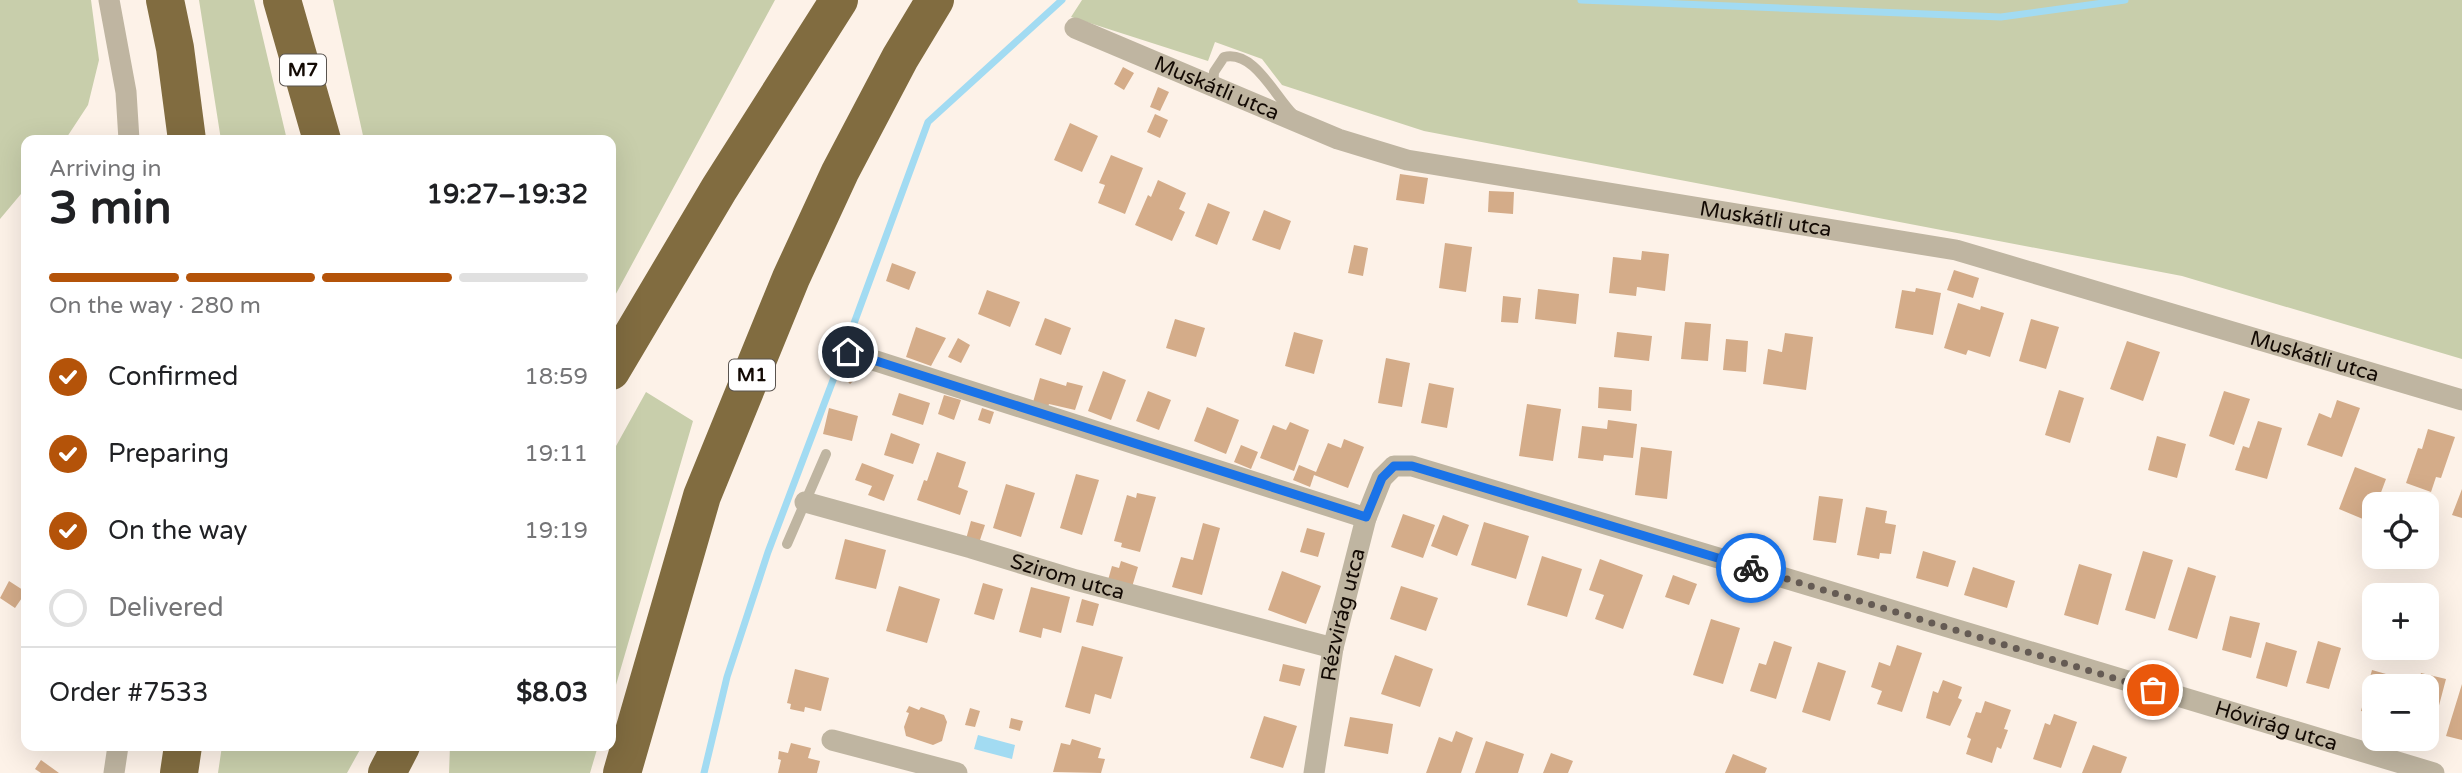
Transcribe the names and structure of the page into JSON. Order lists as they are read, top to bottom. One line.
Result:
{"streets":{"highway":["M7","M1"],"street":["Muskátli utca","Szirom utca","Rézvirág utca","Hóvirág utca"]},"crossings":[["Szirom utca","Rézvirág utca"],["Rézvirág utca","Hóvirág utca"]],"page":{"heading":["3 min","Arriving in","19:27–19:32"],"panel":["Order #7533","$8.03"],"bar":"On the way · 280 m","list":[["Confirmed","18:59"],["Preparing","19:11"],["On the way","19:19"],"Delivered"],"map_buttons":["+","−"]}}
